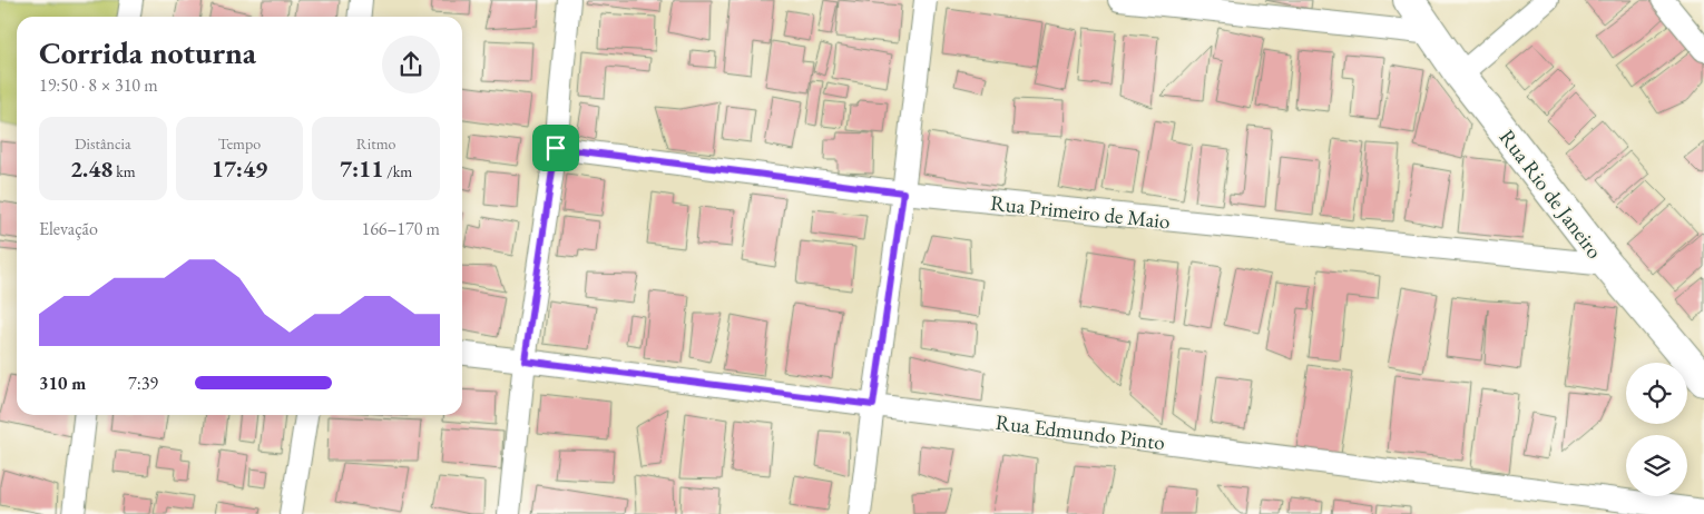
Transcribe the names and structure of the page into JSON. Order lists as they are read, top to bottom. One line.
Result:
{"streets":{"main road":["Rua Rio de Janeiro"],"street":["Rua Primeiro de Maio","Rua Edmundo Pinto"]},"crossings":[["Rua Rio de Janeiro","Rua Primeiro de Maio"]],"page":{"heading":["Corrida noturna","19:50 · 8 × 310 m"],"stats":[["Distância","2.48 km"],["Tempo","17:49"],["Ritmo","7:11 /km"]],"chart":["Elevação","166–170 m"],"list":[{"name":"310 m","note":"7:39"}]}}
